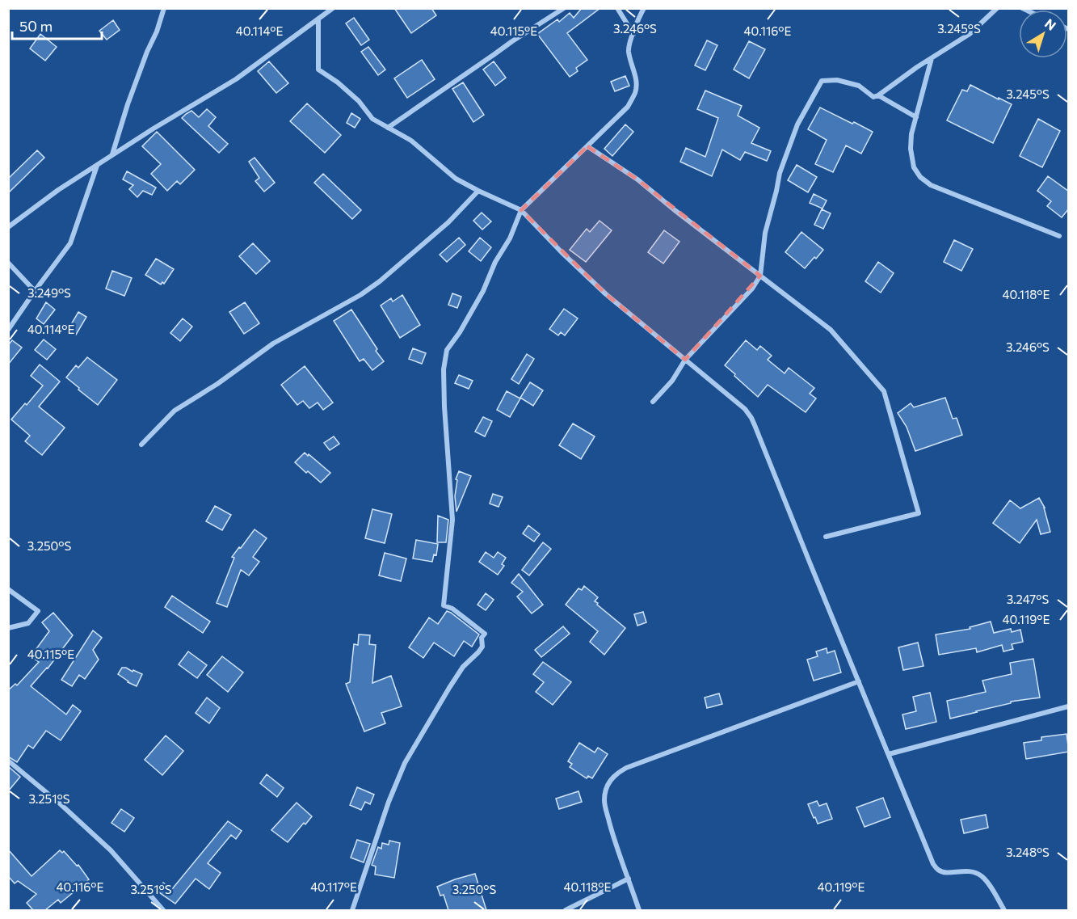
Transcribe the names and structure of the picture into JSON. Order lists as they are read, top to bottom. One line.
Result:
{"scale_bar":"50 m","north":"top right","coordinates":["3.246°S","3.245°S","40.114°E","40.115°E","40.116°E","3.249°S","40.118°E","3.250°S","3.247°S","40.119°E","3.251°S","3.248°S","40.117°E"]}
